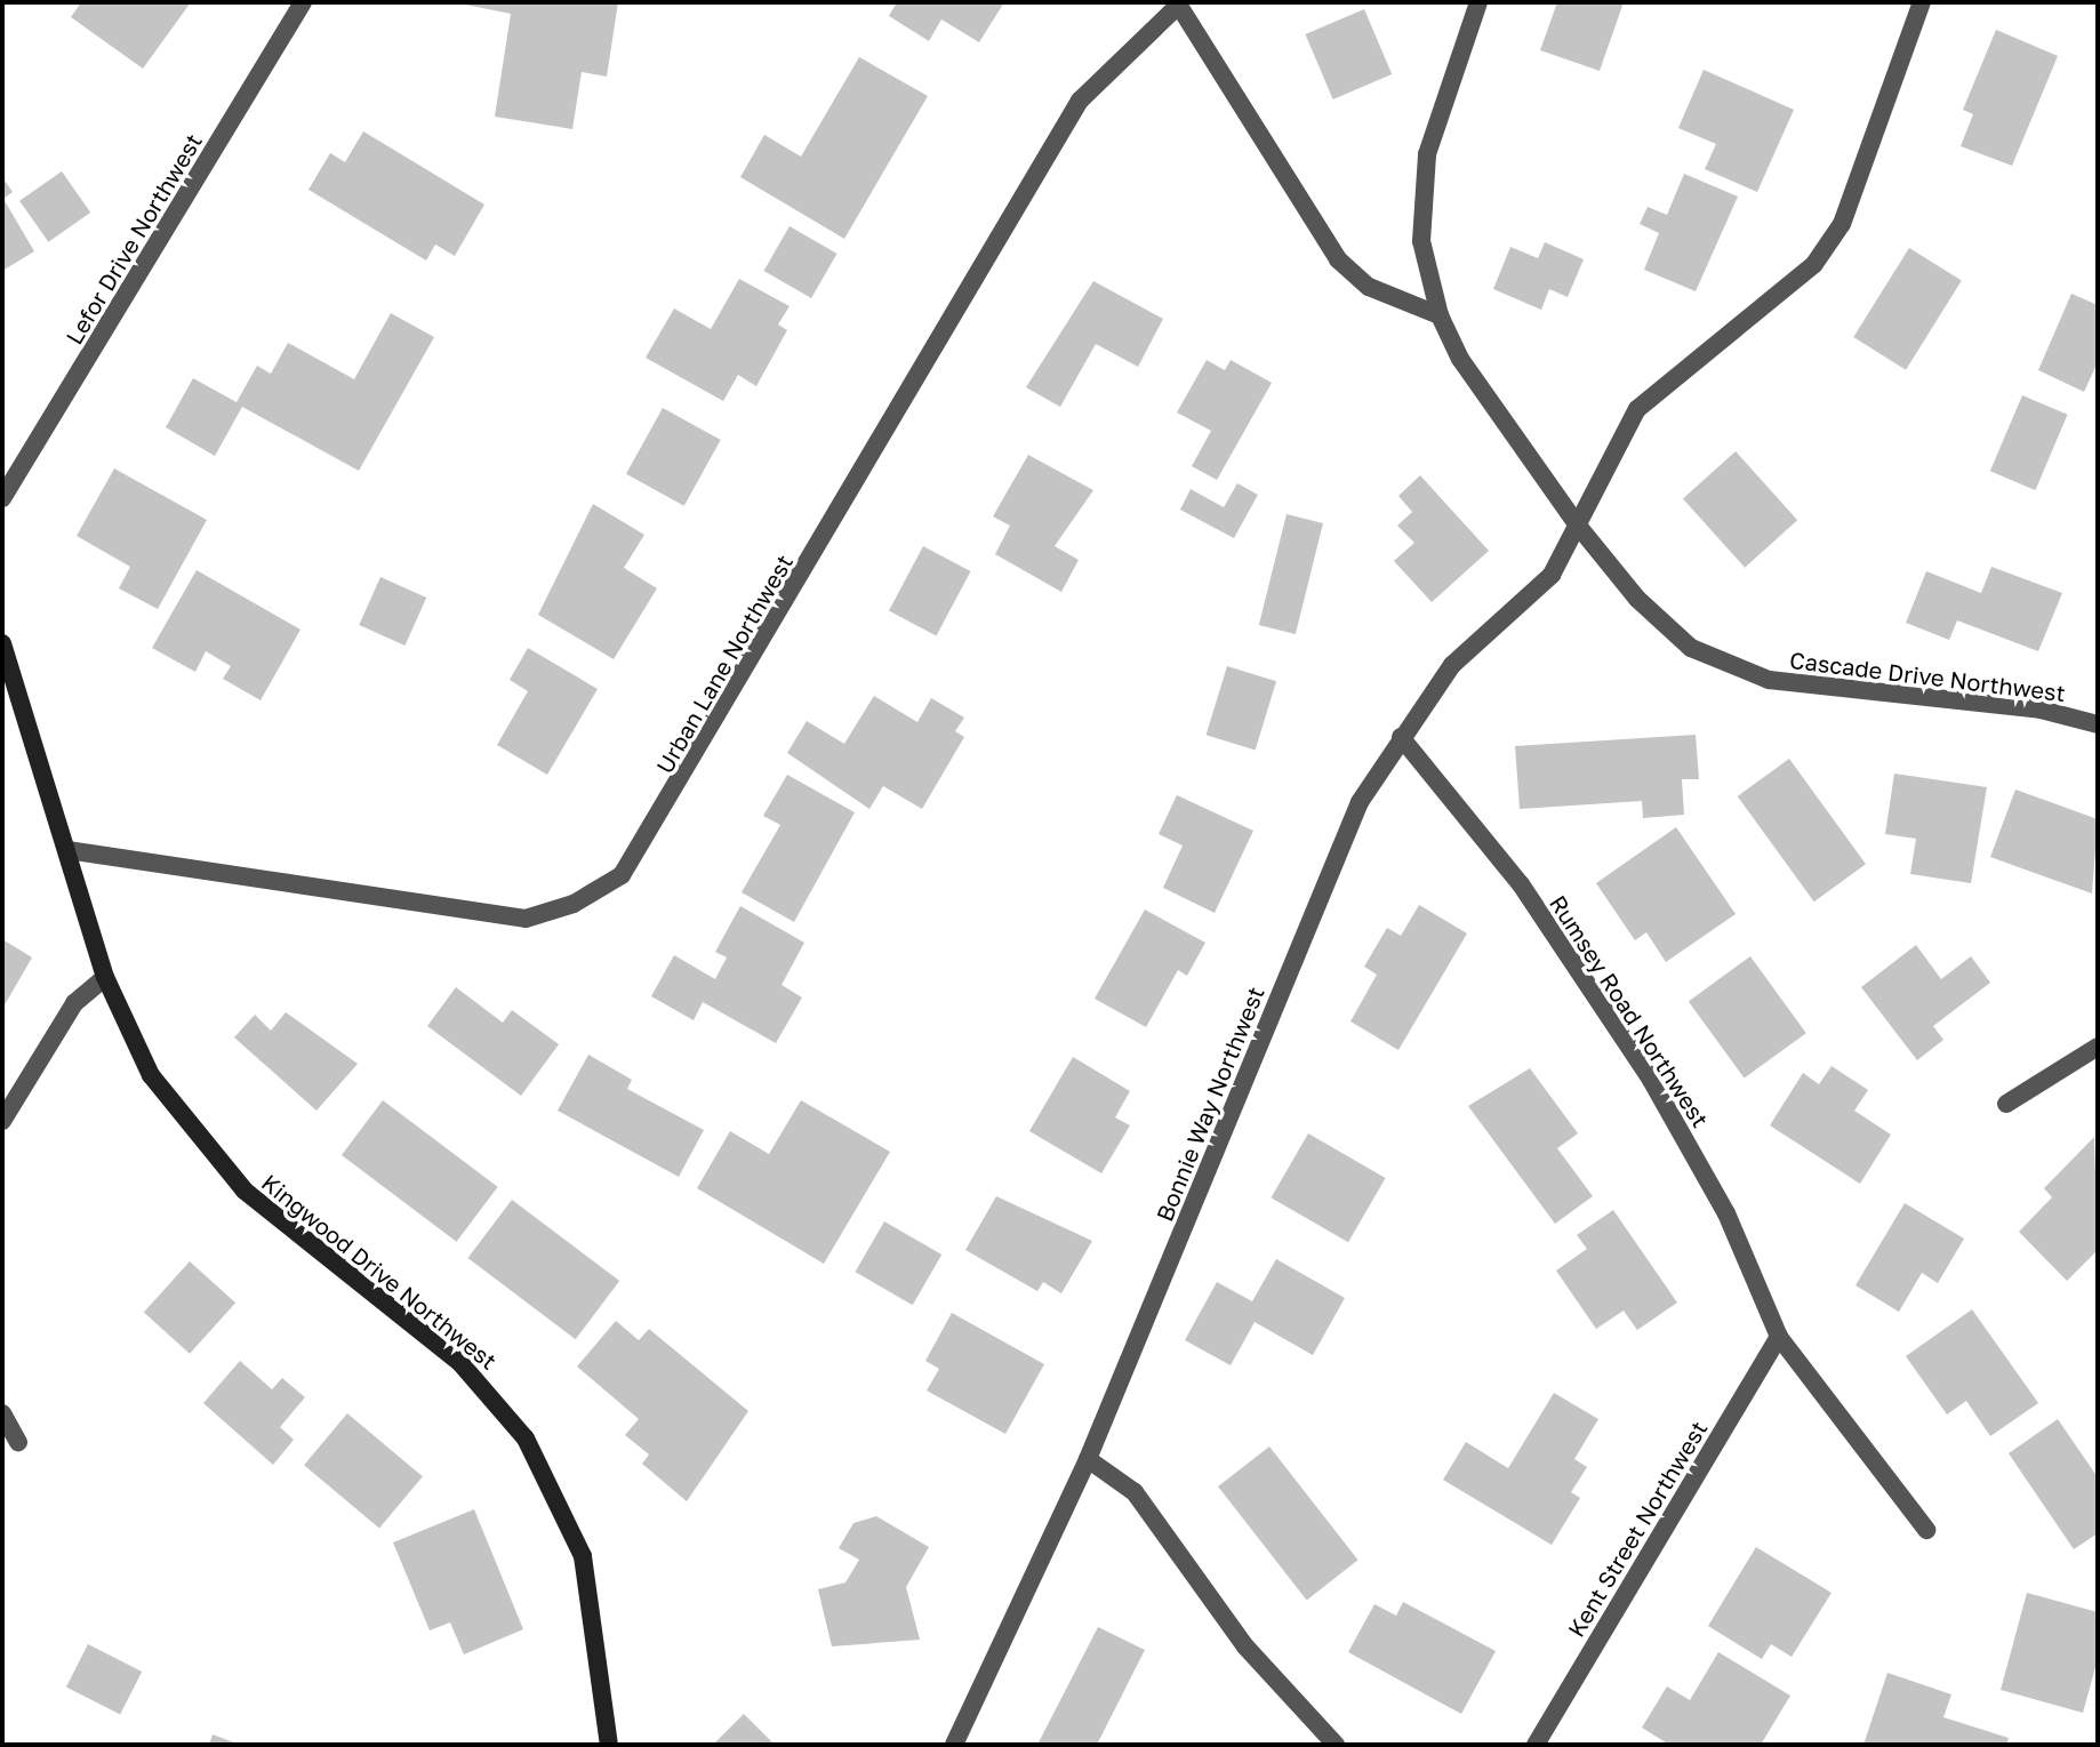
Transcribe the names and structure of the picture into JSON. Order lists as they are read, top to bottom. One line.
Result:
{"streets":{"street":["Lefor Drive Northwest","Urban Lane Northwest","Cascade Drive Northwest","Rumsey Road Northwest","Bonnie Way Northwest","Kingwood Drive Northwest","Kent Street Northwest"]},"crossings":[["Urban Lane Northwest","Kingwood Drive Northwest"],["Cascade Drive Northwest","Bonnie Way Northwest"],["Rumsey Road Northwest","Bonnie Way Northwest"],["Rumsey Road Northwest","Kent Street Northwest"]]}
